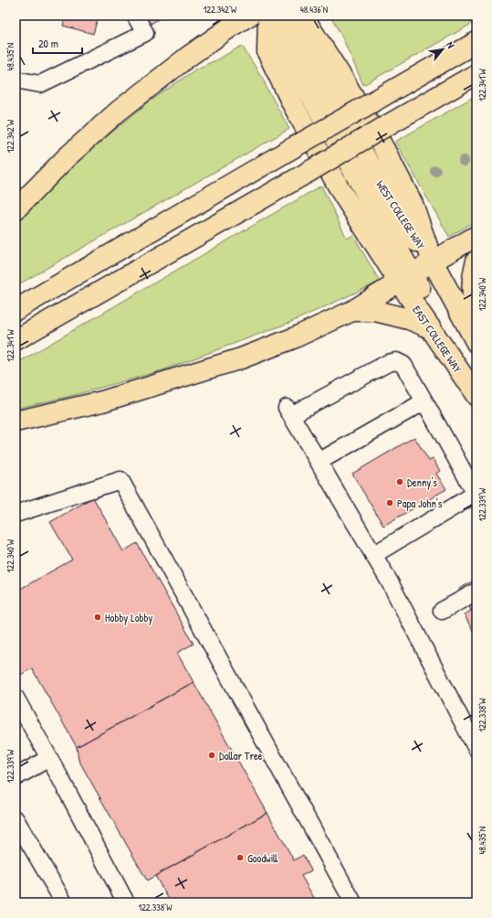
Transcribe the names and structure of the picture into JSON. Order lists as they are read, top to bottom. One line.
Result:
{"streets":{"main road":["WEST COLLEGE WAY","EAST COLLEGE WAY"]},"crossings":[["WEST COLLEGE WAY","EAST COLLEGE WAY"]],"places":["Denny's","Papa John's","Hobby Lobby","Dollar Tree","Goodwill"],"scale_bar":"20 m","north":"top right","coordinates":["122.342°W","48.436°N","48.435°N","122.341°W","122.340°W","122.339°W","122.338°W"]}
